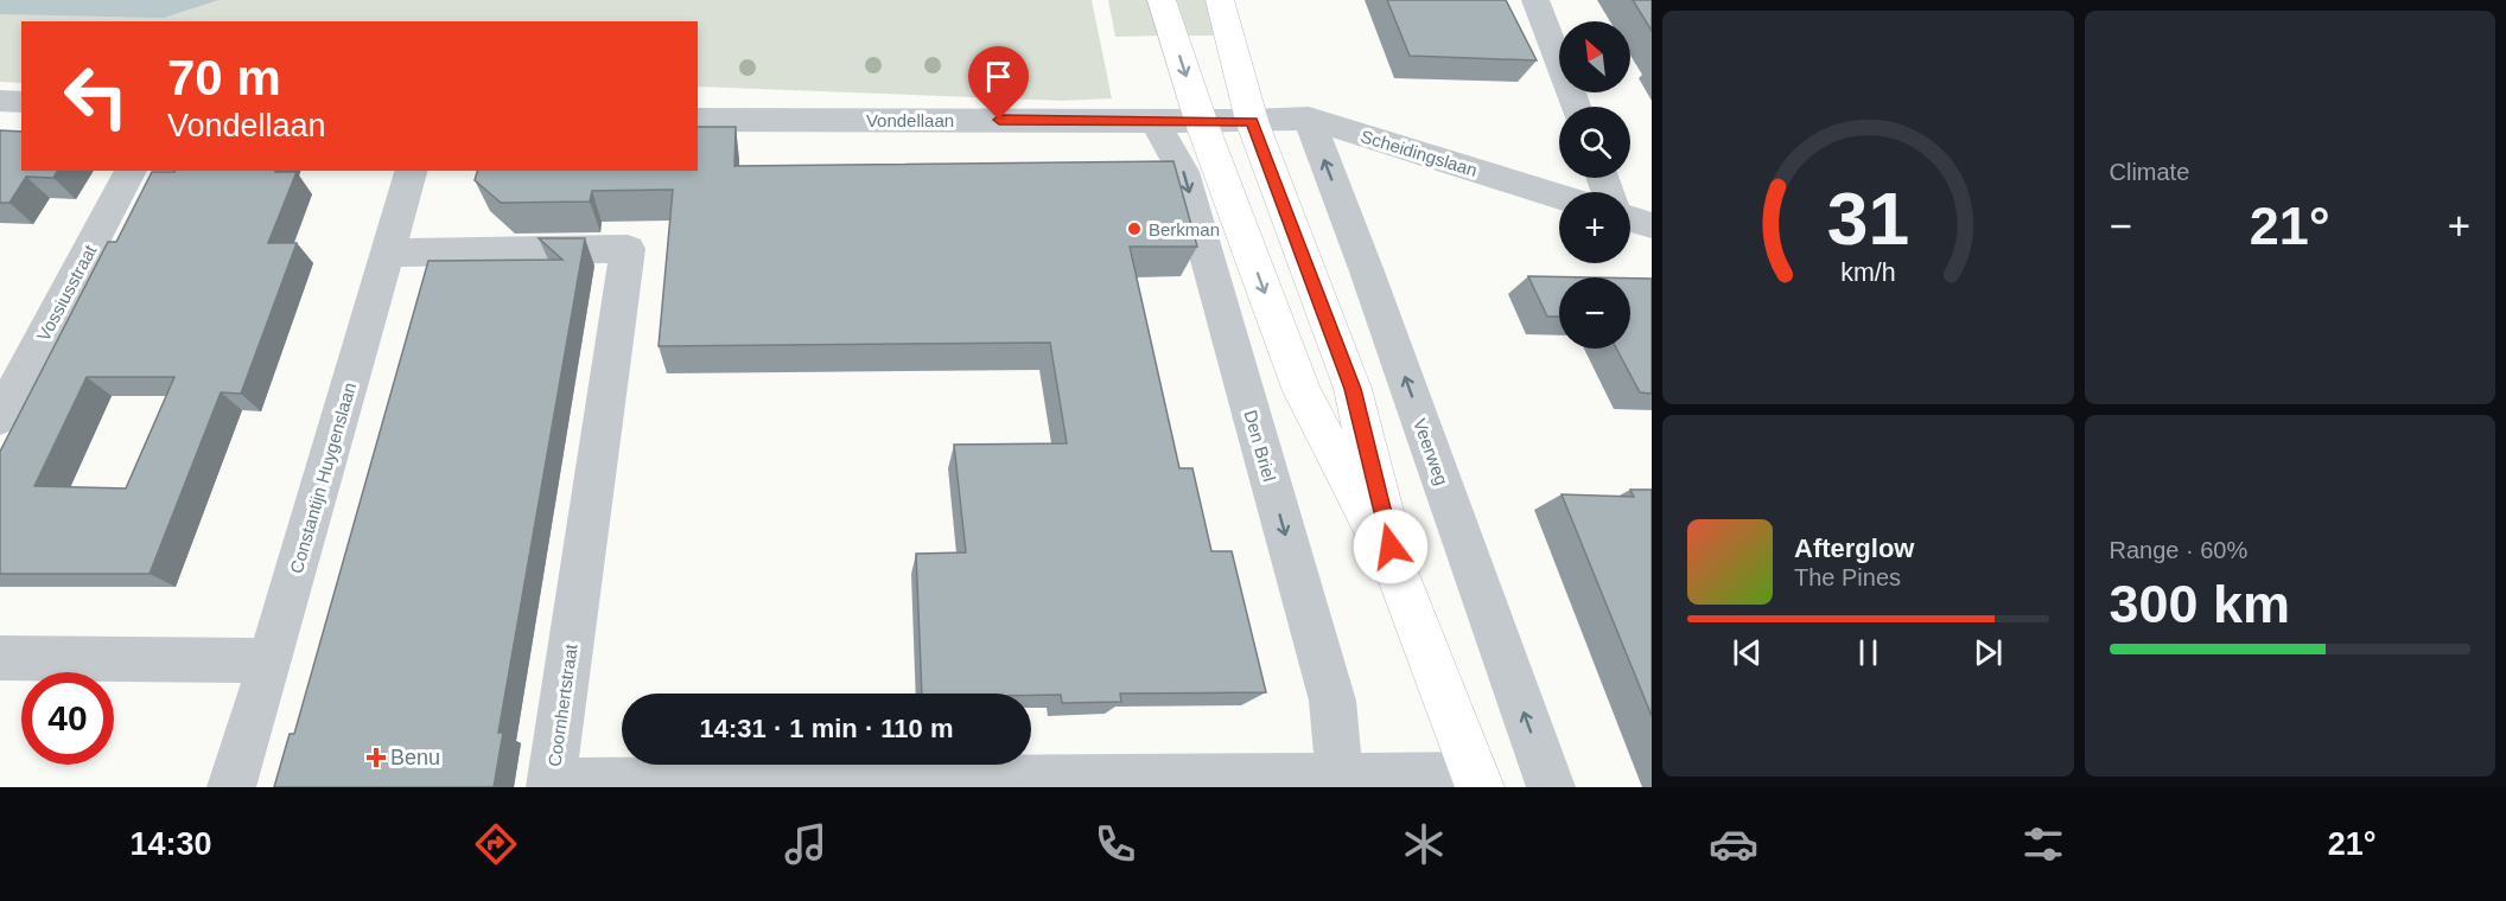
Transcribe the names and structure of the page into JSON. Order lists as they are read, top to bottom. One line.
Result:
{"streets":{"street":["Vondellaan","Scheidingslaan","Vossiusstraat","Den Briel","Veerweg","Constantijn Huygenslaan","Coornhertstraat"]},"crossings":[["Vondellaan","Scheidingslaan"],["Vondellaan","Den Briel"],["Scheidingslaan","Veerweg"],["Den Briel","Coornhertstraat"],["Constantijn Huygenslaan","Coornhertstraat"]],"places":{"other":["Berkman"],"health":["Benu"]},"north":"top left","page":{"tile":["Climate",["Range · 60%","300 km"]],"map_buttons":["+","−"],"turn":["70 m","Vondellaan"],"heat":["−","21°","+"],"song":["Afterglow","The Pines"],"limit":"40","trip":"14:31 · 1 min · 110 m","tabs":["14:30","21°"],"gauge":["31","km/h"]}}
